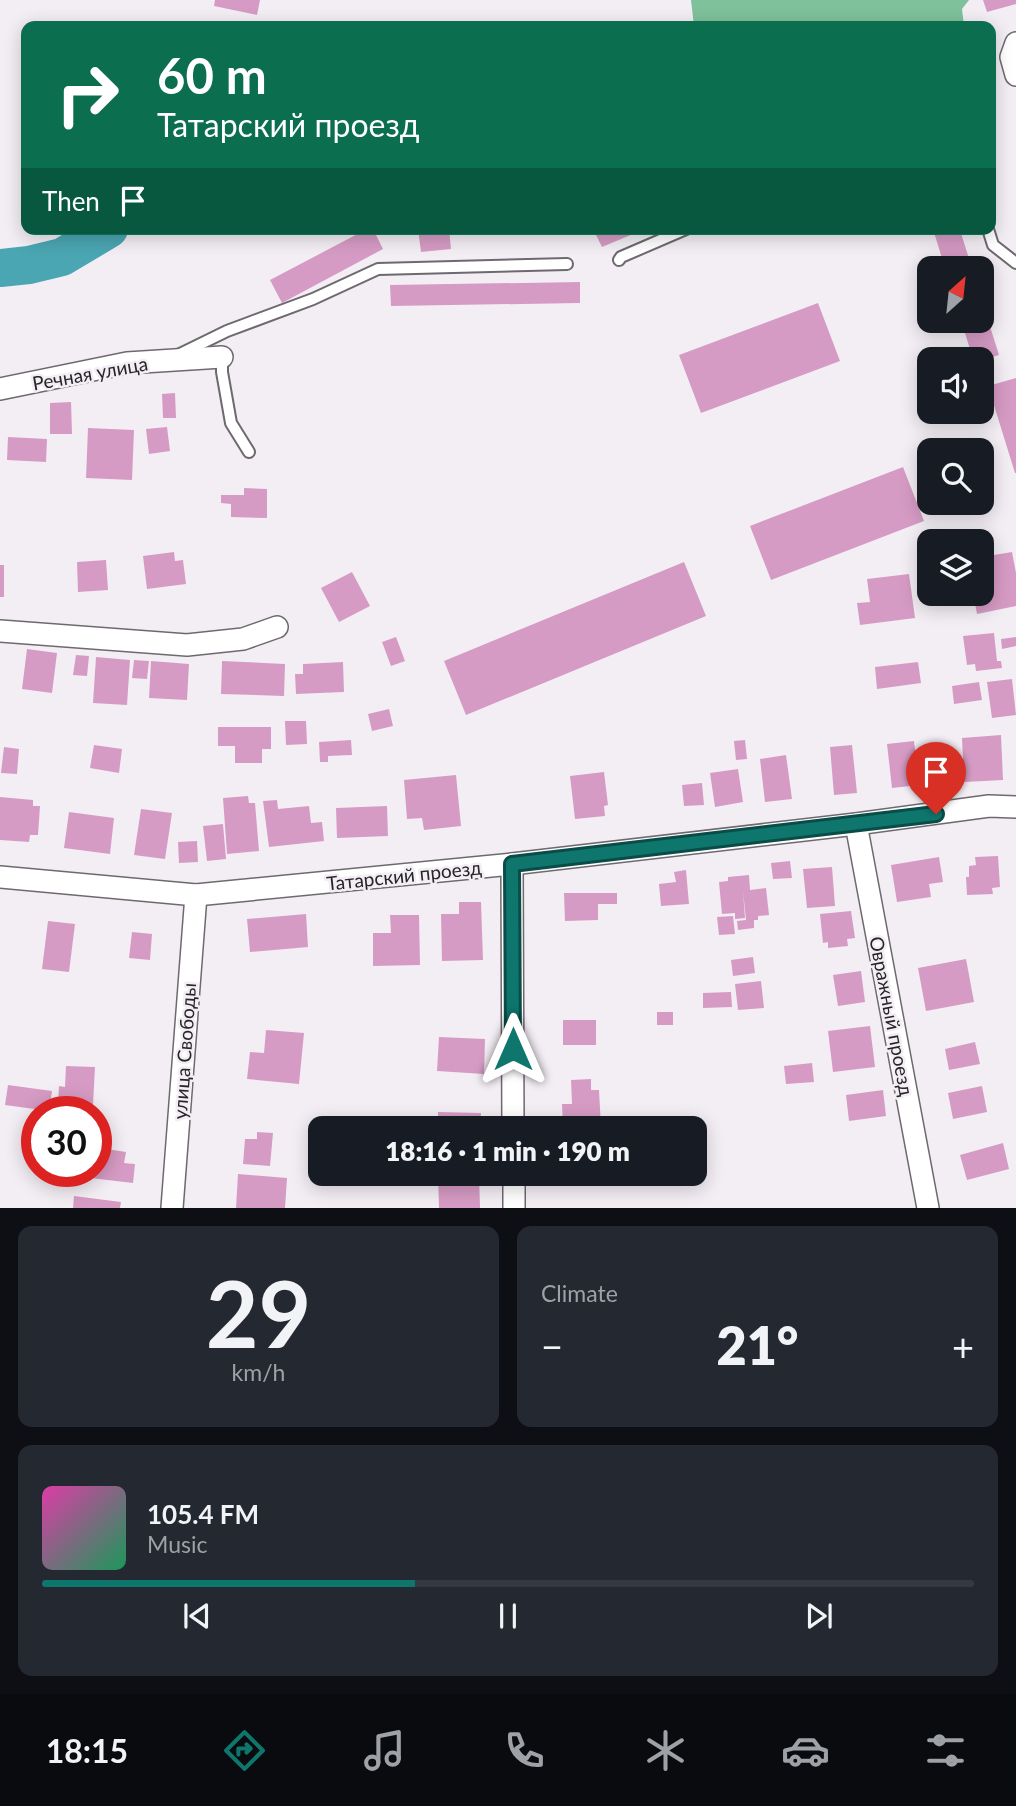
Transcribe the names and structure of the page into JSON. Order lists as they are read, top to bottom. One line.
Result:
{"streets":{"street":["Речная улица","Татарский проезд","Овражный проезд","улица Свободы"]},"crossings":[["Татарский проезд","Овражный проезд"],["Татарский проезд","улица Свободы"]],"north":"top right","page":{"turn":["60 m","Татарский проезд"],"then":"Then","limit":"30","trip":"18:16 · 1 min · 190 m","tile":[["29","km/h"],"Climate"],"heat":["−","21°","+"],"song":["105.4 FM","Music"],"tabs":"18:15"}}
